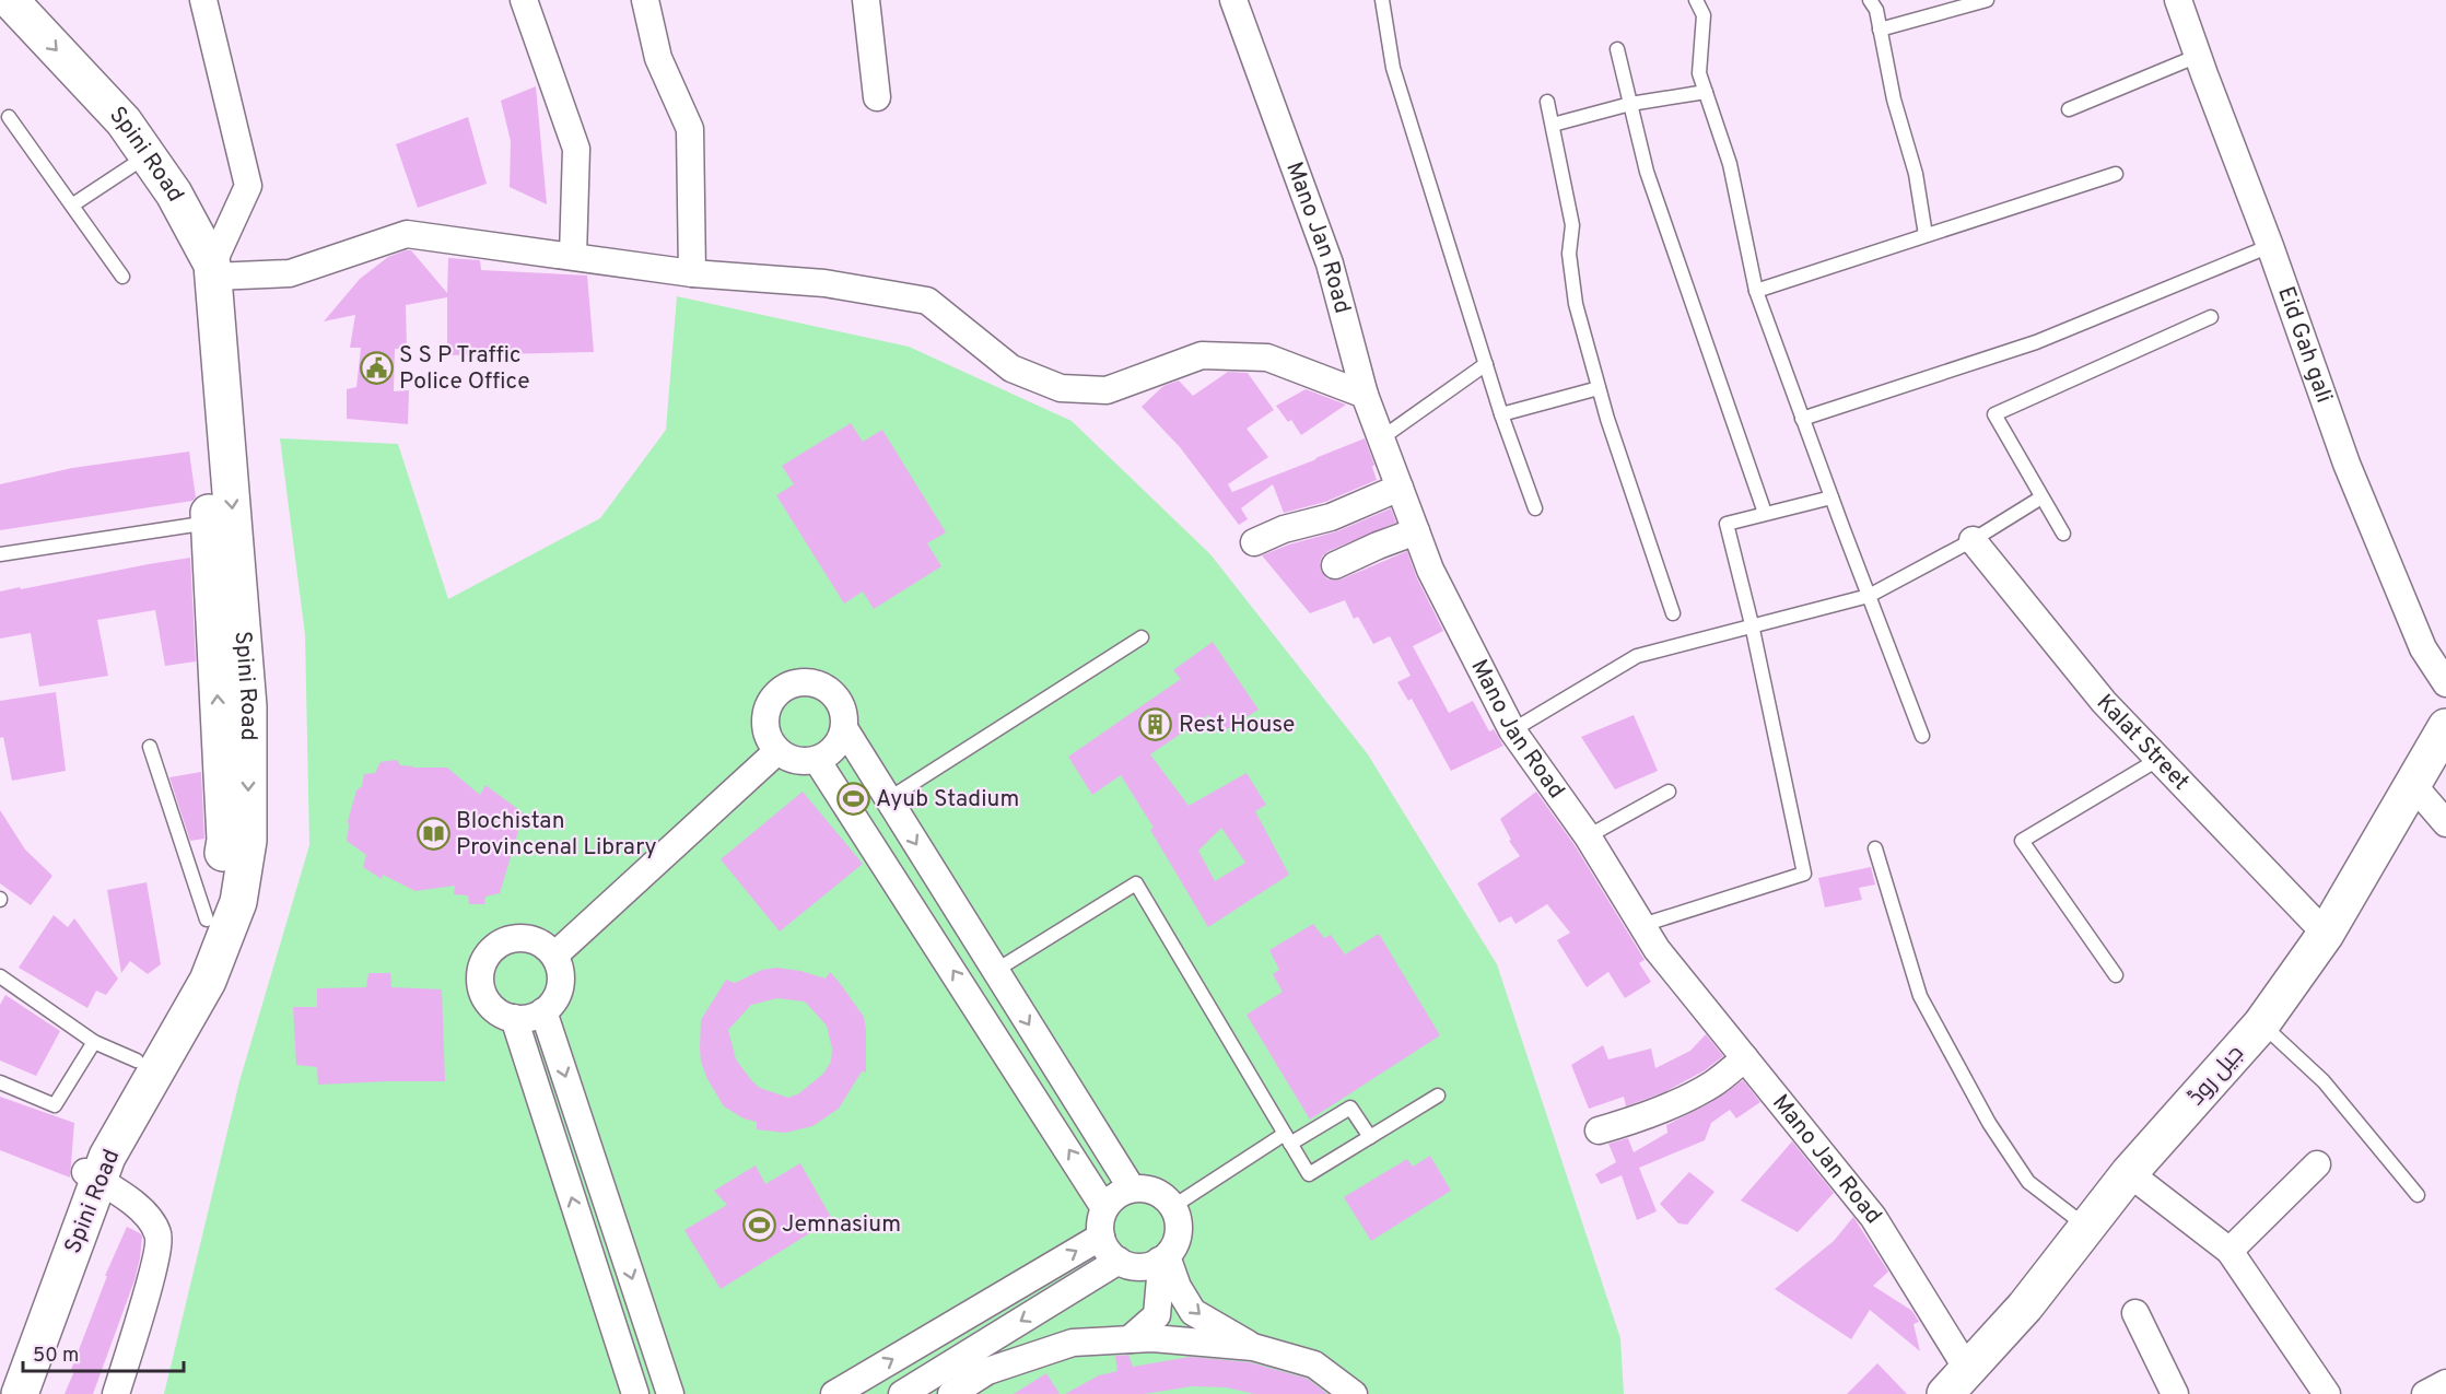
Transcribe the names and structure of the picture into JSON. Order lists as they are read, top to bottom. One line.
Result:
{"streets":{"main road":["Spini Road","جیل روڈ"],"street":["Mano Jan Road","Eid Gah gali","Kalat Street"]},"crossings":[["Mano Jan Road","جیل روڈ"],["Kalat Street","جیل روڈ"]],"places":{"public building":["S S P Traffic Police Office"],"building":["Rest House"],"sports":["Ayub Stadium","Jemnasium"],"library":["Blochistan Provincenal Library"]},"scale_bar":"50 m"}
